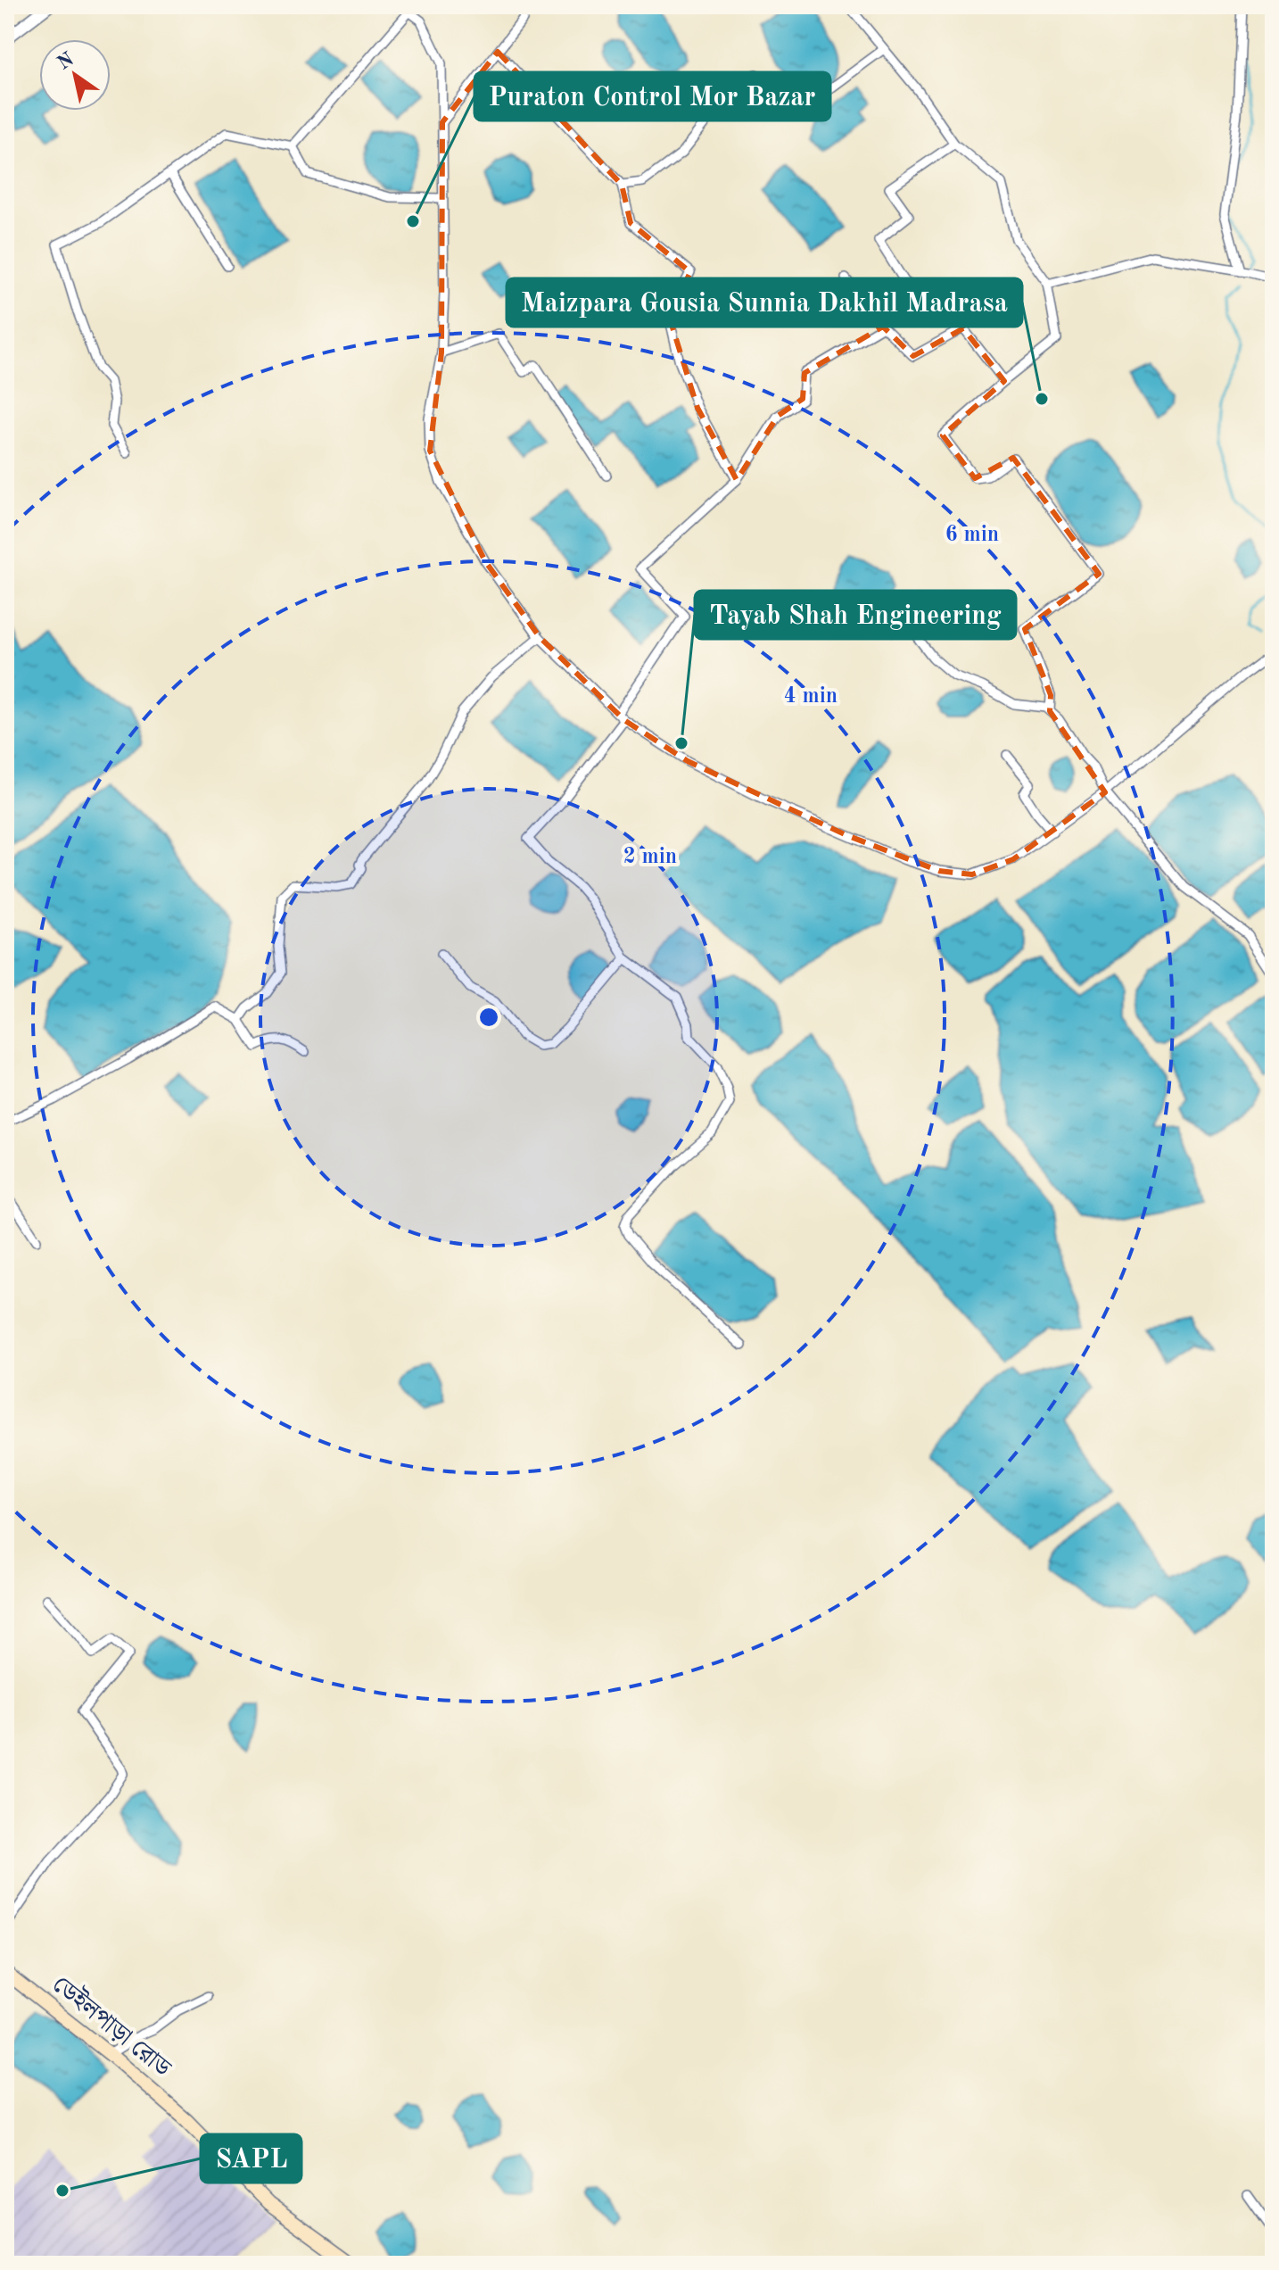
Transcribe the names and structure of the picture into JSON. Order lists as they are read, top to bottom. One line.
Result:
{"streets":{"main road":["ডেইলপাড়া রোড"]},"places":["Puraton Control Mor Bazar","Maizpara Gousia Sunnia Dakhil Madrasa","Tayab Shah Engineering","SAPL"],"north":"top left","rings":["6 min","4 min","2 min"]}
